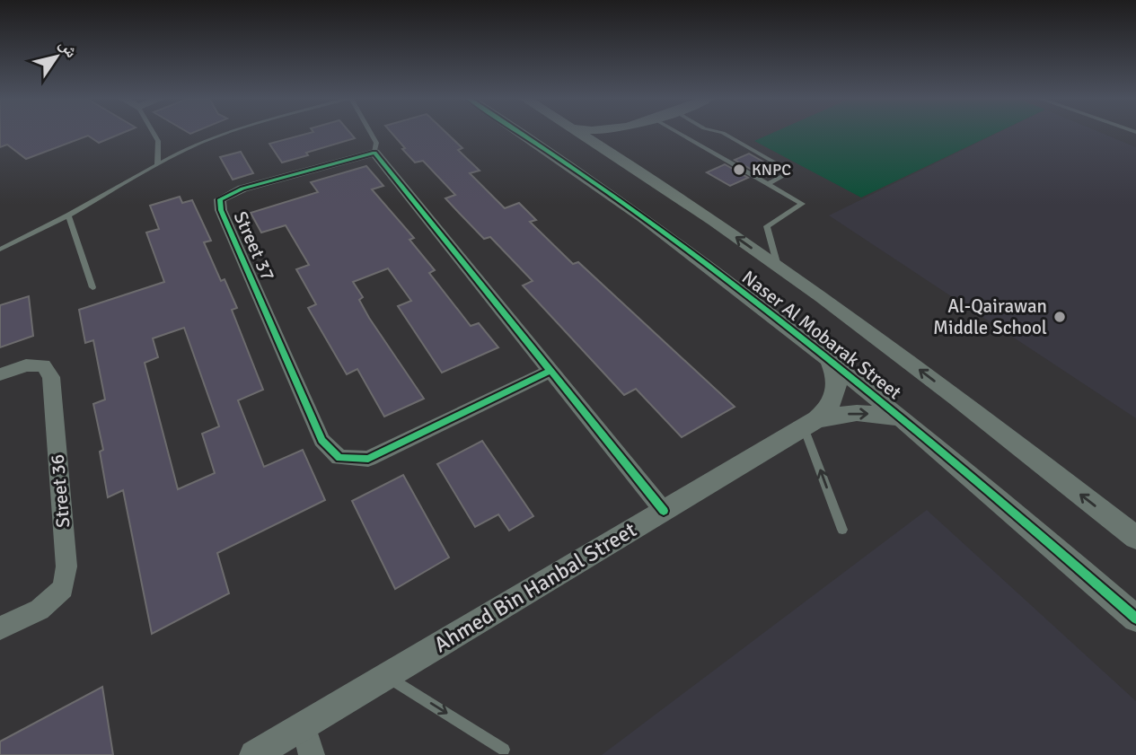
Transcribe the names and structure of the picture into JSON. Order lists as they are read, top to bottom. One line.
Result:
{"streets":{"street":["Street 37","Naser Al Mobarak Street","Street 36","Ahmed Bin Hanbal Street"]},"crossings":[["Naser Al Mobarak Street","Ahmed Bin Hanbal Street"]],"places":["KNPC","Al-Qairawan Middle School"],"north":"top right"}
